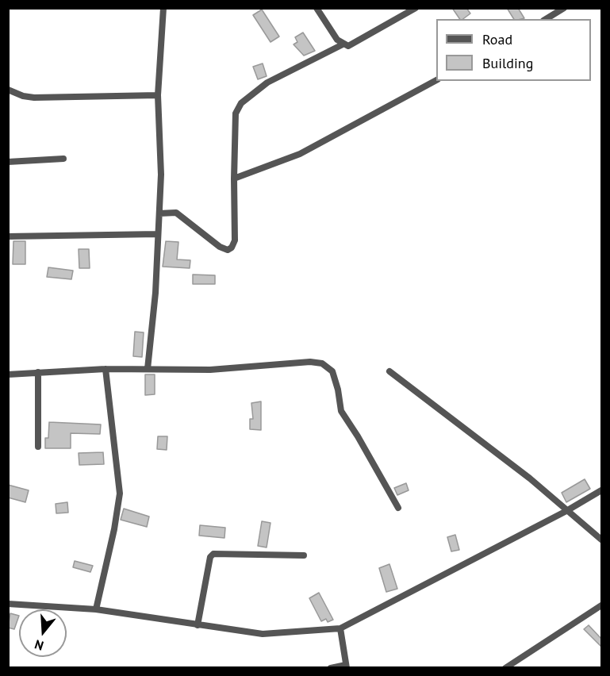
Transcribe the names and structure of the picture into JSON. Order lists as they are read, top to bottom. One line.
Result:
{"legend":["Road","Building"],"north":"bottom"}
